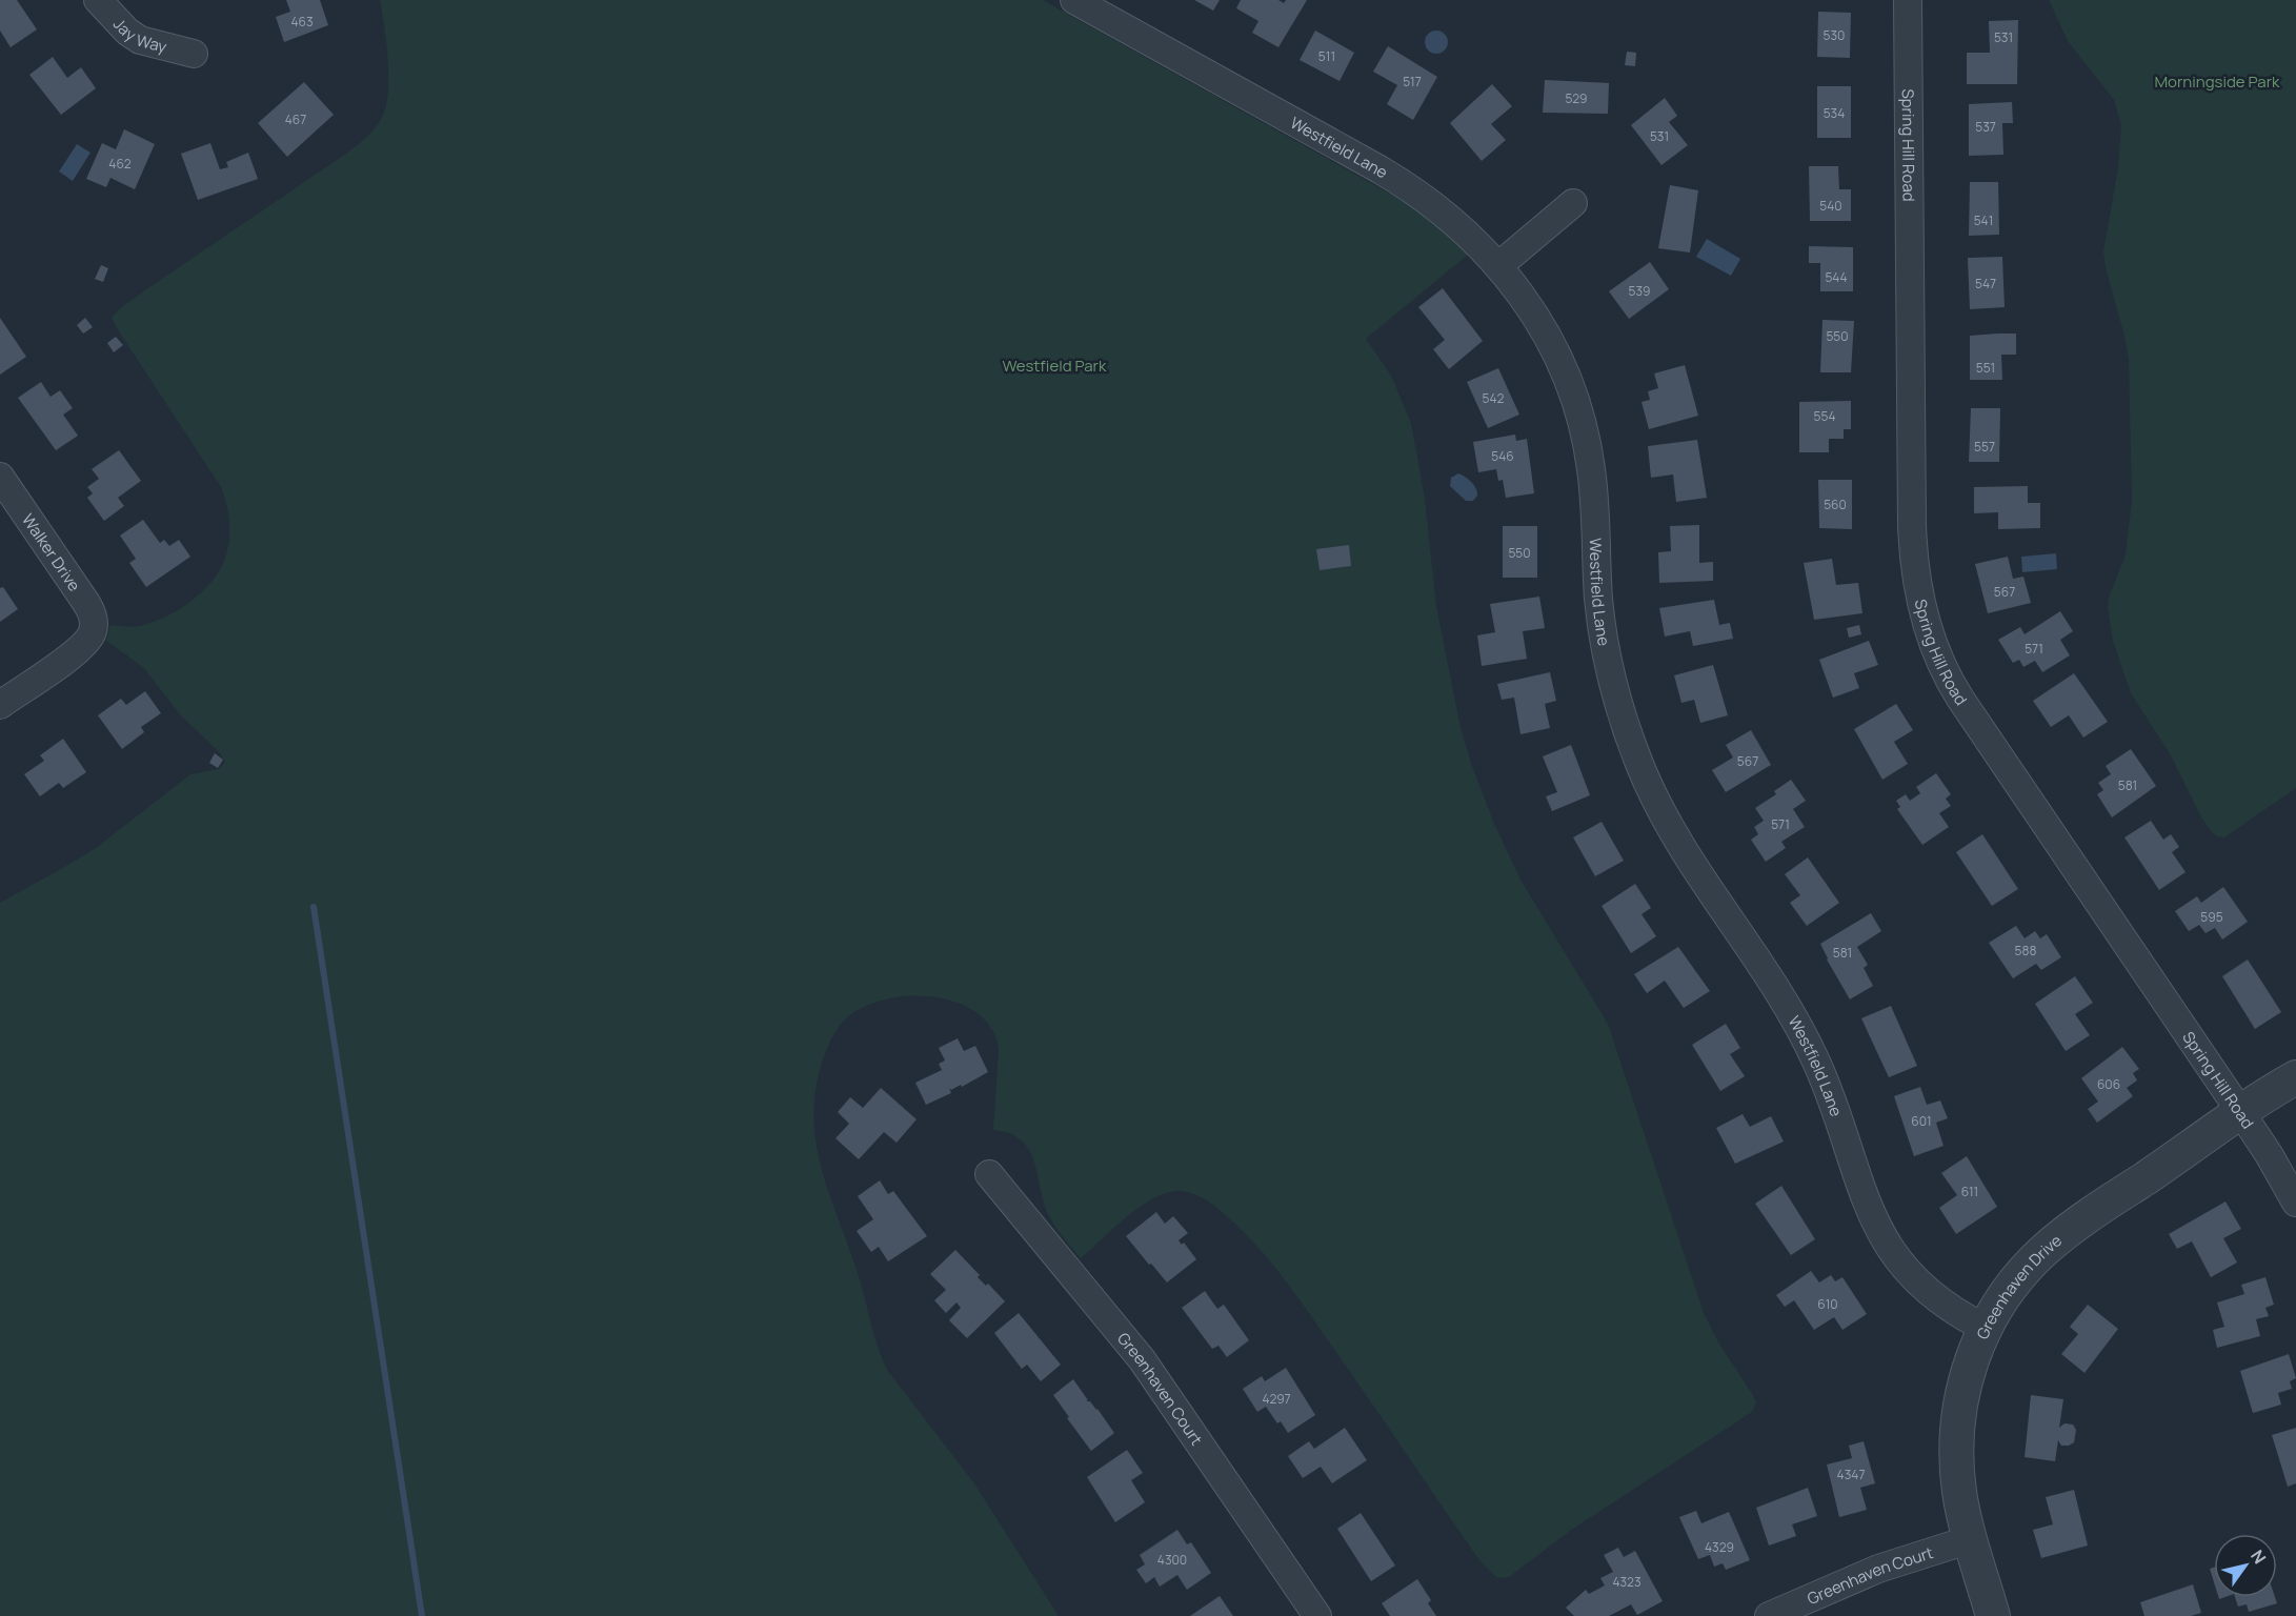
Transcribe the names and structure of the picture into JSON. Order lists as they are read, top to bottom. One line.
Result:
{"streets":{"street":["Jay Way","Spring Hill Road","Westfield Lane","Walker Drive","Greenhaven Drive","Greenhaven Court"]},"crossings":[["Spring Hill Road","Greenhaven Drive"],["Westfield Lane","Greenhaven Drive"],["Greenhaven Drive","Greenhaven Court"]],"parks":["Morningside Park","Westfield Park"],"house_numbers":["463","530","531","511","517","529","534","467","537","531","462","540","541","544","547","539","550","551","542","554","557","546","560","550","567","571","567","581","571","595","588","581","606","601","611","610","4297","4347","4329","4300","4323"],"north":"top right"}
